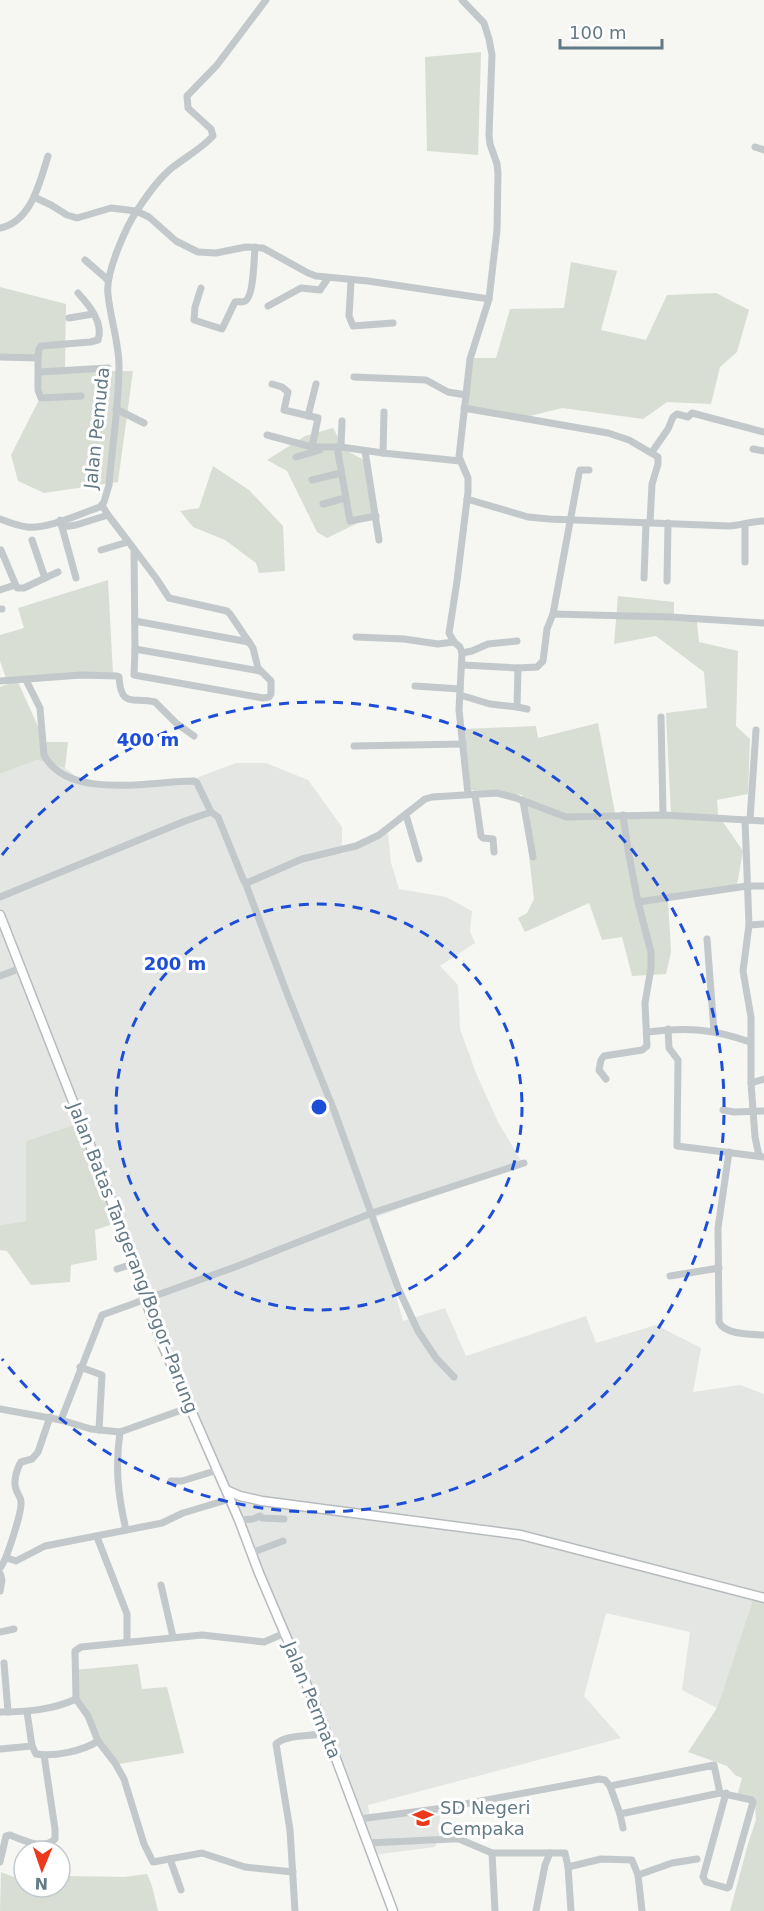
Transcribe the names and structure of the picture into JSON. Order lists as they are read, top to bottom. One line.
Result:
{"streets":{"main road":["Jalan Batas Tangerang/Bogor–Parung","Jalan Permata"],"street":["Jalan Pemuda"]},"crossings":[["Jalan Batas Tangerang/Bogor–Parung","Jalan Permata"]],"places":{"school or university":["SD Negeri Cempaka"]},"scale_bar":"100 m","north":"bottom","rings":["400 m","200 m"]}
